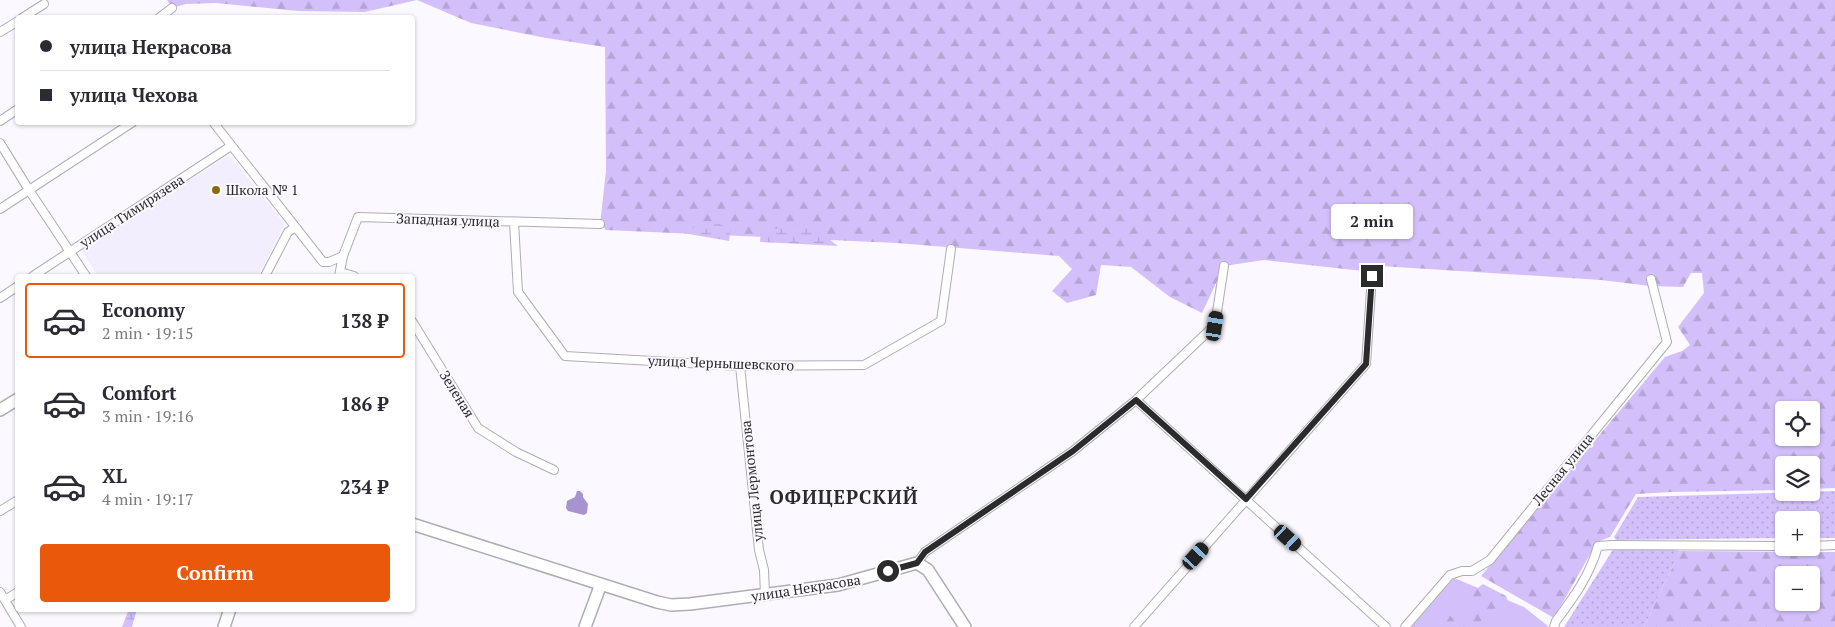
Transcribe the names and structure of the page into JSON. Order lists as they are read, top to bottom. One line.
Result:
{"streets":{"street":["улица Тимирязева","Западная улица","улица Чернышевского","Зеленая","Лесная улица","улица Лермонтова","улица Некрасова"]},"crossings":[["Западная улица","улица Чернышевского"],["улица Чернышевского","улица Лермонтова"],["улица Лермонтова","улица Некрасова"]],"districts":["ОФИЦЕРСКИЙ"],"places":["Школа № 1"],"page":{"banner":["улица Некрасова","улица Чехова"],"bubble":"2 min","list":[{"name":"Economy","note":"2 min · 19:15","value":"138 ₽"},{"name":"Comfort","note":"3 min · 19:16","value":"186 ₽"},{"name":"XL","note":"4 min · 19:17","value":"234 ₽"}],"map_buttons":["+","−"],"buttons":"Confirm"}}
